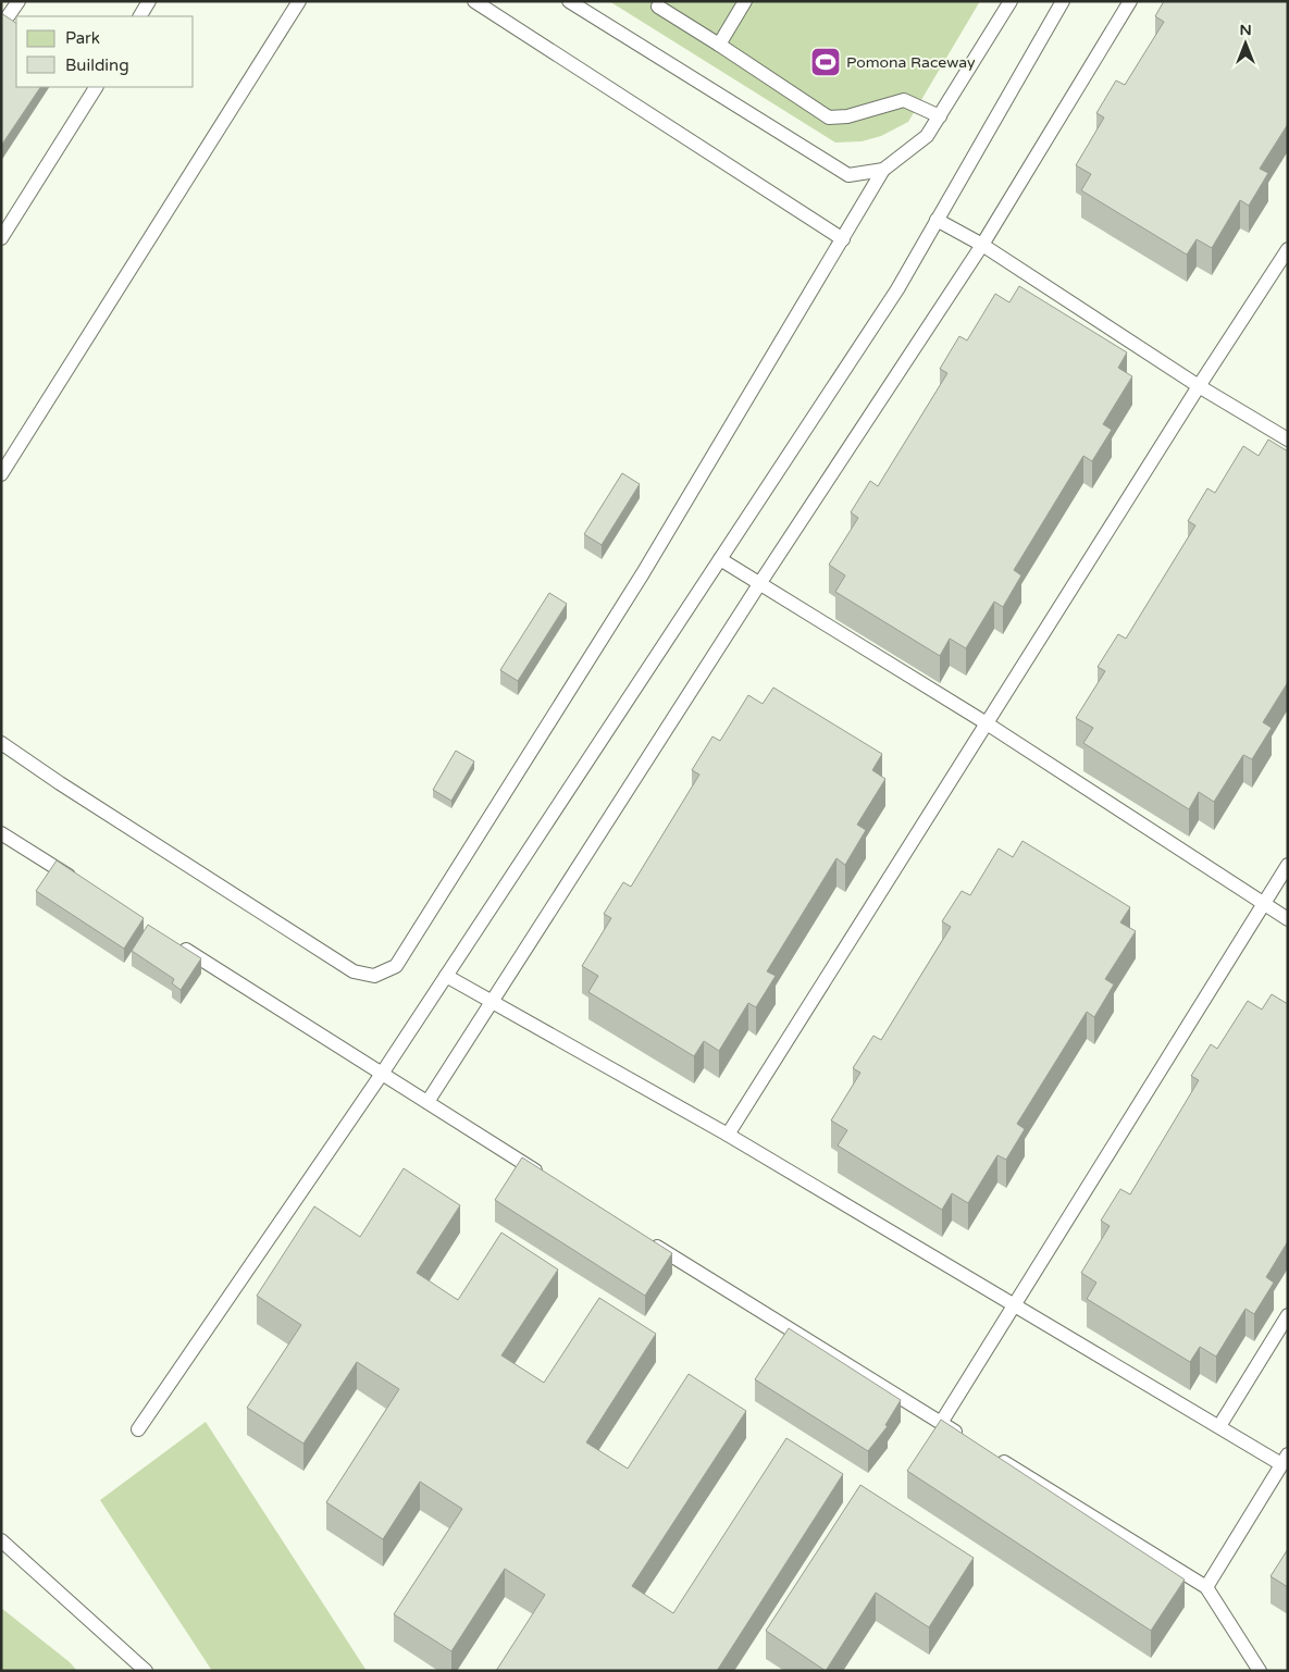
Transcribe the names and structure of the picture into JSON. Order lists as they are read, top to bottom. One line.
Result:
{"places":{"sports":["Pomona Raceway"]},"legend":["Park","Building"],"north":"top"}
